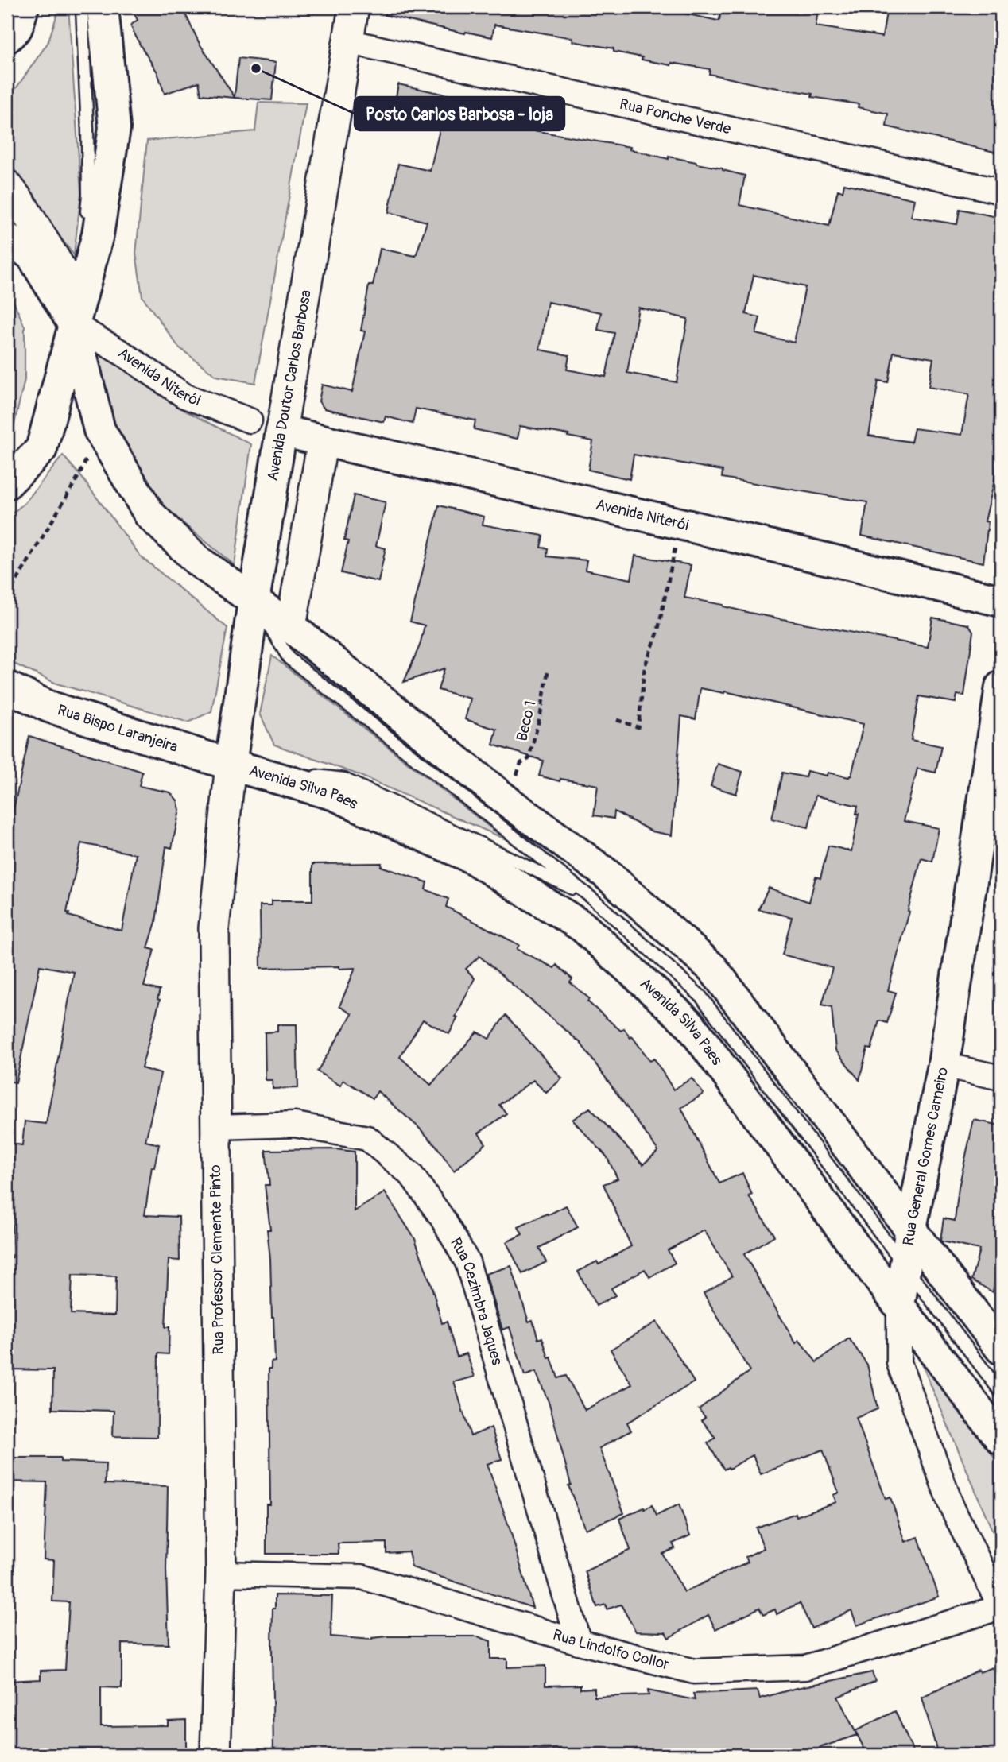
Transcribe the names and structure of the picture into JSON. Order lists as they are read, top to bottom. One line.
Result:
{"streets":{"main road":["Avenida Niterói","Avenida Doutor Carlos Barbosa","Rua Bispo Laranjeira","Avenida Silva Paes","Rua General Gomes Carneiro"],"street":["Rua Ponche Verde","Rua Professor Clemente Pinto","Rua Cezimbra Jaques","Rua Lindolfo Collor"],"path":["Beco 1"]},"crossings":[["Rua Ponche Verde","Avenida Doutor Carlos Barbosa"],["Avenida Niterói","Avenida Doutor Carlos Barbosa"],["Avenida Doutor Carlos Barbosa","Rua Bispo Laranjeira"],["Avenida Doutor Carlos Barbosa","Avenida Silva Paes"],["Avenida Doutor Carlos Barbosa","Rua Professor Clemente Pinto"],["Rua Bispo Laranjeira","Avenida Silva Paes"],["Rua Bispo Laranjeira","Rua Professor Clemente Pinto"],["Avenida Silva Paes","Rua General Gomes Carneiro"],["Avenida Silva Paes","Rua Professor Clemente Pinto"],["Rua General Gomes Carneiro","Rua Lindolfo Collor"],["Rua Professor Clemente Pinto","Rua Cezimbra Jaques"],["Rua Professor Clemente Pinto","Rua Lindolfo Collor"],["Rua Cezimbra Jaques","Rua Lindolfo Collor"]],"places":["Posto Carlos Barbosa - loja"]}
